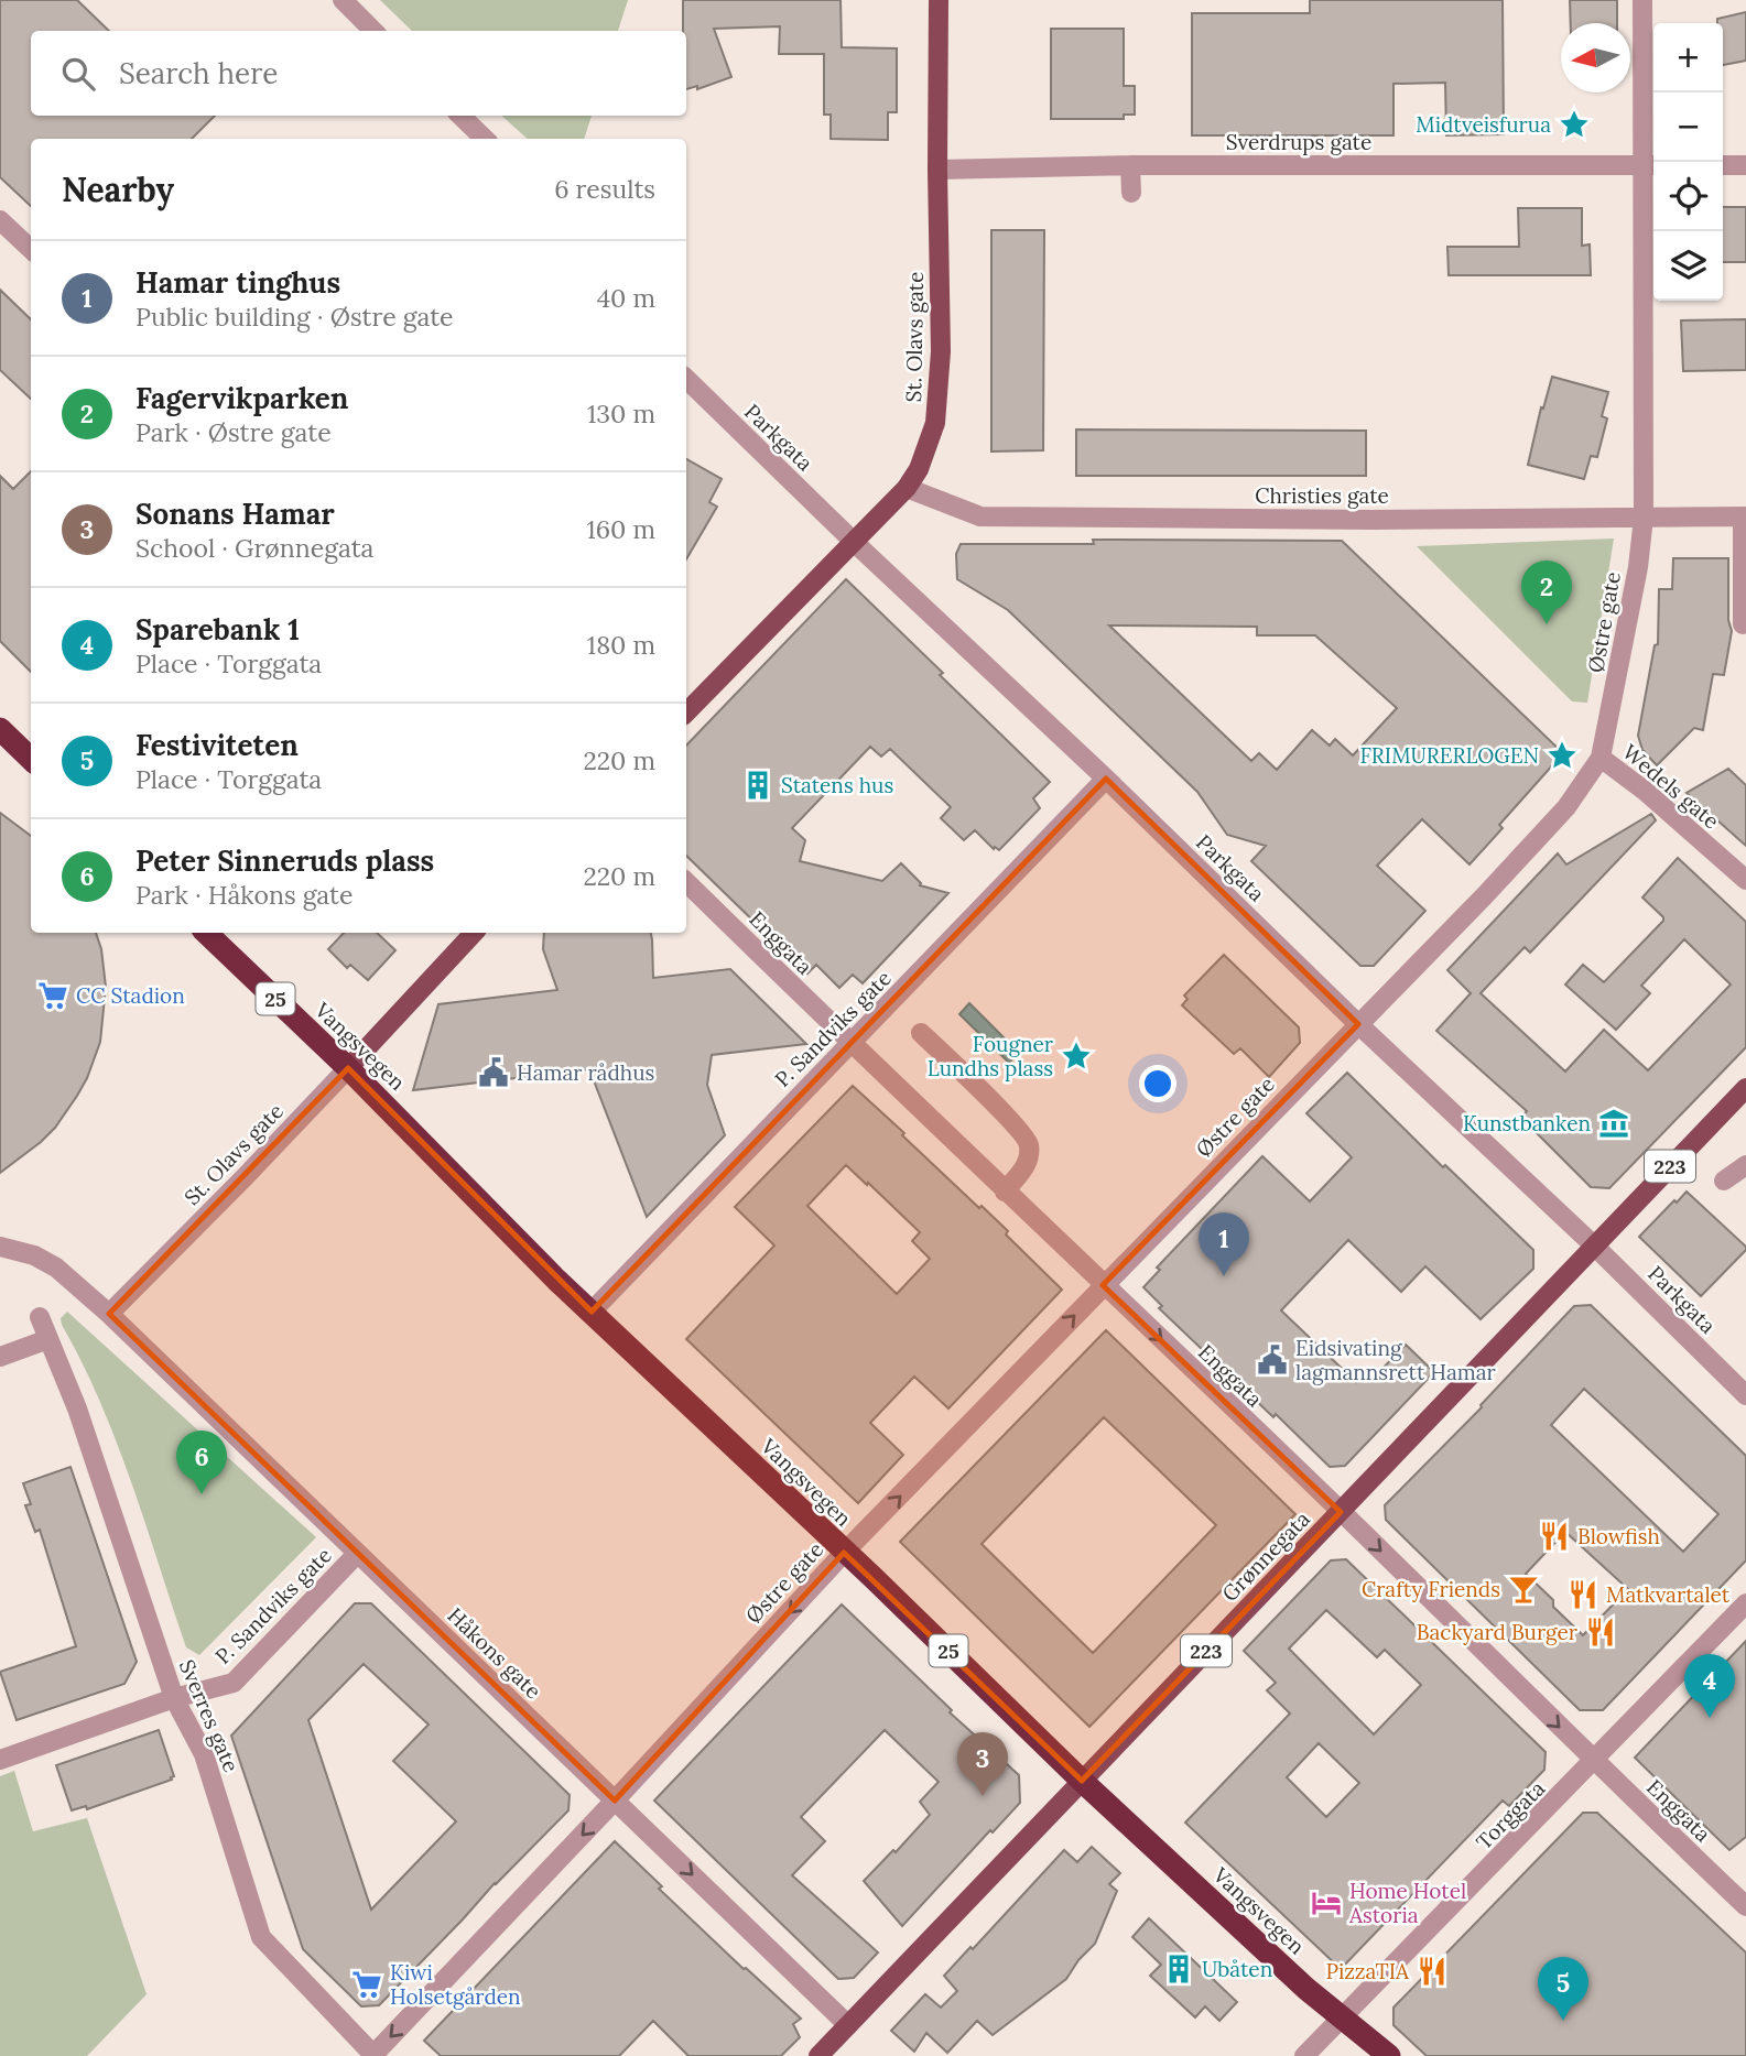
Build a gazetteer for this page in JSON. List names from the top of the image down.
{
  "streets": {
    "highway": ["25", "Vangsvegen"],
    "main road": ["St. Olavs gate", "223", "Grønnegata"],
    "street": [
      "Sverdrups gate",
      "Parkgata",
      "Christies gate",
      "Østre gate",
      "Wedels gate",
      "Enggata",
      "P. Sandviks gate",
      "Håkons gate",
      "Sverres gate",
      "Torggata"
    ]
  },
  "crossings": [
    ["Sverdrups gate", "St. Olavs gate"],
    ["Sverdrups gate", "Østre gate"],
    ["St. Olavs gate", "Parkgata"],
    ["St. Olavs gate", "Christies gate"],
    ["St. Olavs gate", "Vangsvegen"],
    ["St. Olavs gate", "Håkons gate"],
    ["Parkgata", "Østre gate"],
    ["Parkgata", "P. Sandviks gate"],
    ["Parkgata", "Grønnegata"],
    ["Christies gate", "Østre gate"],
    ["Østre gate", "Wedels gate"],
    ["Østre gate", "Enggata"],
    ["Østre gate", "Vangsvegen"],
    ["Østre gate", "Håkons gate"],
    ["Østre gate", "Sverres gate"],
    ["Enggata", "P. Sandviks gate"],
    ["Enggata", "Grønnegata"],
    ["Enggata", "Torggata"],
    ["P. Sandviks gate", "Vangsvegen"],
    ["P. Sandviks gate", "Håkons gate"],
    ["P. Sandviks gate", "Sverres gate"],
    ["Vangsvegen", "Grønnegata"],
    ["Vangsvegen", "Torggata"],
    ["Grønnegata", "Håkons gate"]
  ],
  "one_way": ["Enggata"],
  "places": {
    "place": ["Midtveisfurua", "FRIMURERLOGEN", "Fougner Lundhs plass"],
    "building": ["Statens hus", "Ubåten"],
    "supermarket": ["CC Stadion", "Kiwi Holsetgården"],
    "public building": ["Hamar rådhus", "Eidsivating lagmannsrett Hamar"],
    "museum": ["Kunstbanken"],
    "restaurant": [
      "Blowfish",
      "Matkvartalet",
      "Backyard Burger",
      "PizzaTIA"
    ],
    "bar": ["Crafty Friends"],
    "hotel": ["Home Hotel Astoria"]
  },
  "north": "left",
  "page": {
    "map_buttons": ["+", "−"],
    "search": "Search here",
    "heading": ["Nearby", "6 results"],
    "list": [
      {
        "mark": "1",
        "name": "Hamar tinghus",
        "note": "Public building · Østre gate",
        "value": "40 m"
      },
      {
        "mark": "2",
        "name": "Fagervikparken",
        "note": "Park · Østre gate",
        "value": "130 m"
      },
      {
        "mark": "3",
        "name": "Sonans Hamar",
        "note": "School · Grønnegata",
        "value": "160 m"
      },
      {
        "mark": "4",
        "name": "Sparebank 1",
        "note": "Place · Torggata",
        "value": "180 m"
      },
      {
        "mark": "5",
        "name": "Festiviteten",
        "note": "Place · Torggata",
        "value": "220 m"
      },
      {
        "mark": "6",
        "name": "Peter Sinneruds plass",
        "note": "Park · Håkons gate",
        "value": "220 m"
      }
    ],
    "pins": [
      "2",
      "1",
      "6",
      "4",
      "3",
      "5"
    ]
  }
}
